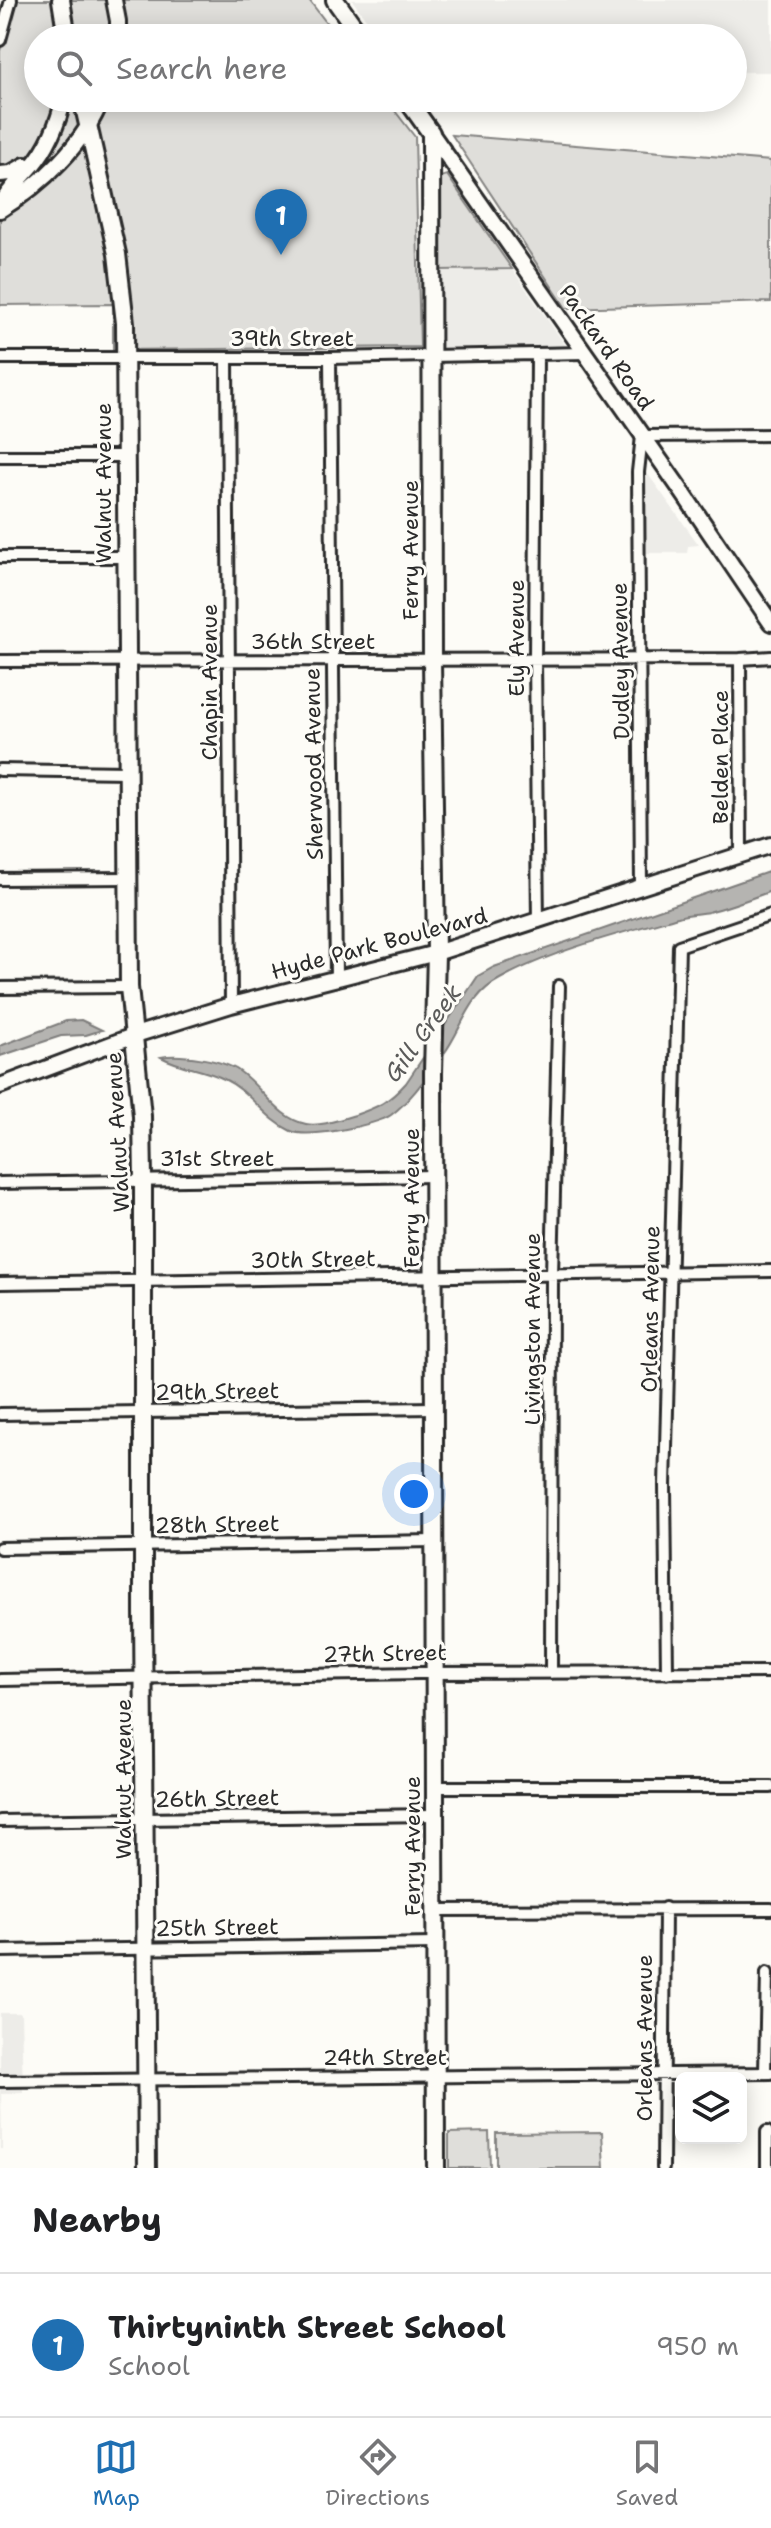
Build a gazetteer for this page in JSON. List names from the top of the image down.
{
  "streets": {
    "main road": [
      "Packard Road",
      "Walnut Avenue",
      "Ferry Avenue",
      "Hyde Park Boulevard"
    ],
    "street": [
      "39th Street",
      "Ely Avenue",
      "36th Street",
      "Dudley Avenue",
      "Chapin Avenue",
      "Belden Place",
      "Sherwood Avenue",
      "31st Street",
      "30th Street",
      "Orleans Avenue",
      "Livingston Avenue",
      "29th Street",
      "28th Street",
      "27th Street",
      "26th Street",
      "25th Street",
      "24th Street"
    ]
  },
  "crossings": [
    ["39th Street", "Packard Road"],
    ["39th Street", "Walnut Avenue"],
    ["39th Street", "Ferry Avenue"],
    ["39th Street", "Ely Avenue"],
    ["39th Street", "Chapin Avenue"],
    ["39th Street", "Sherwood Avenue"],
    ["Packard Road", "Ferry Avenue"],
    ["Packard Road", "Dudley Avenue"],
    ["Walnut Avenue", "36th Street"],
    ["Walnut Avenue", "Hyde Park Boulevard"],
    ["Walnut Avenue", "31st Street"],
    ["Walnut Avenue", "30th Street"],
    ["Walnut Avenue", "29th Street"],
    ["Walnut Avenue", "28th Street"],
    ["Walnut Avenue", "27th Street"],
    ["Walnut Avenue", "26th Street"],
    ["Walnut Avenue", "25th Street"],
    ["Walnut Avenue", "24th Street"],
    ["Ferry Avenue", "36th Street"],
    ["Ferry Avenue", "Hyde Park Boulevard"],
    ["Ferry Avenue", "31st Street"],
    ["Ferry Avenue", "30th Street"],
    ["Ferry Avenue", "29th Street"],
    ["Ferry Avenue", "28th Street"],
    ["Ferry Avenue", "27th Street"],
    ["Ferry Avenue", "26th Street"],
    ["Ferry Avenue", "25th Street"],
    ["Ferry Avenue", "24th Street"],
    ["Ely Avenue", "36th Street"],
    ["Ely Avenue", "Hyde Park Boulevard"],
    ["36th Street", "Dudley Avenue"],
    ["36th Street", "Chapin Avenue"],
    ["36th Street", "Belden Place"],
    ["36th Street", "Sherwood Avenue"],
    ["Dudley Avenue", "Hyde Park Boulevard"],
    ["Chapin Avenue", "Hyde Park Boulevard"],
    ["Belden Place", "Hyde Park Boulevard"],
    ["Sherwood Avenue", "Hyde Park Boulevard"],
    ["30th Street", "Orleans Avenue"],
    ["30th Street", "Livingston Avenue"],
    ["Orleans Avenue", "27th Street"],
    ["Orleans Avenue", "24th Street"],
    ["Livingston Avenue", "27th Street"]
  ],
  "water": ["Gill Creek"],
  "page": {
    "search": "Search here",
    "pins": "1",
    "heading": "Nearby",
    "list": [
      {
        "mark": "1",
        "name": "Thirtyninth Street School",
        "note": "School",
        "value": "950 m"
      }
    ],
    "nav": ["Map", "Directions", "Saved"]
  }
}
